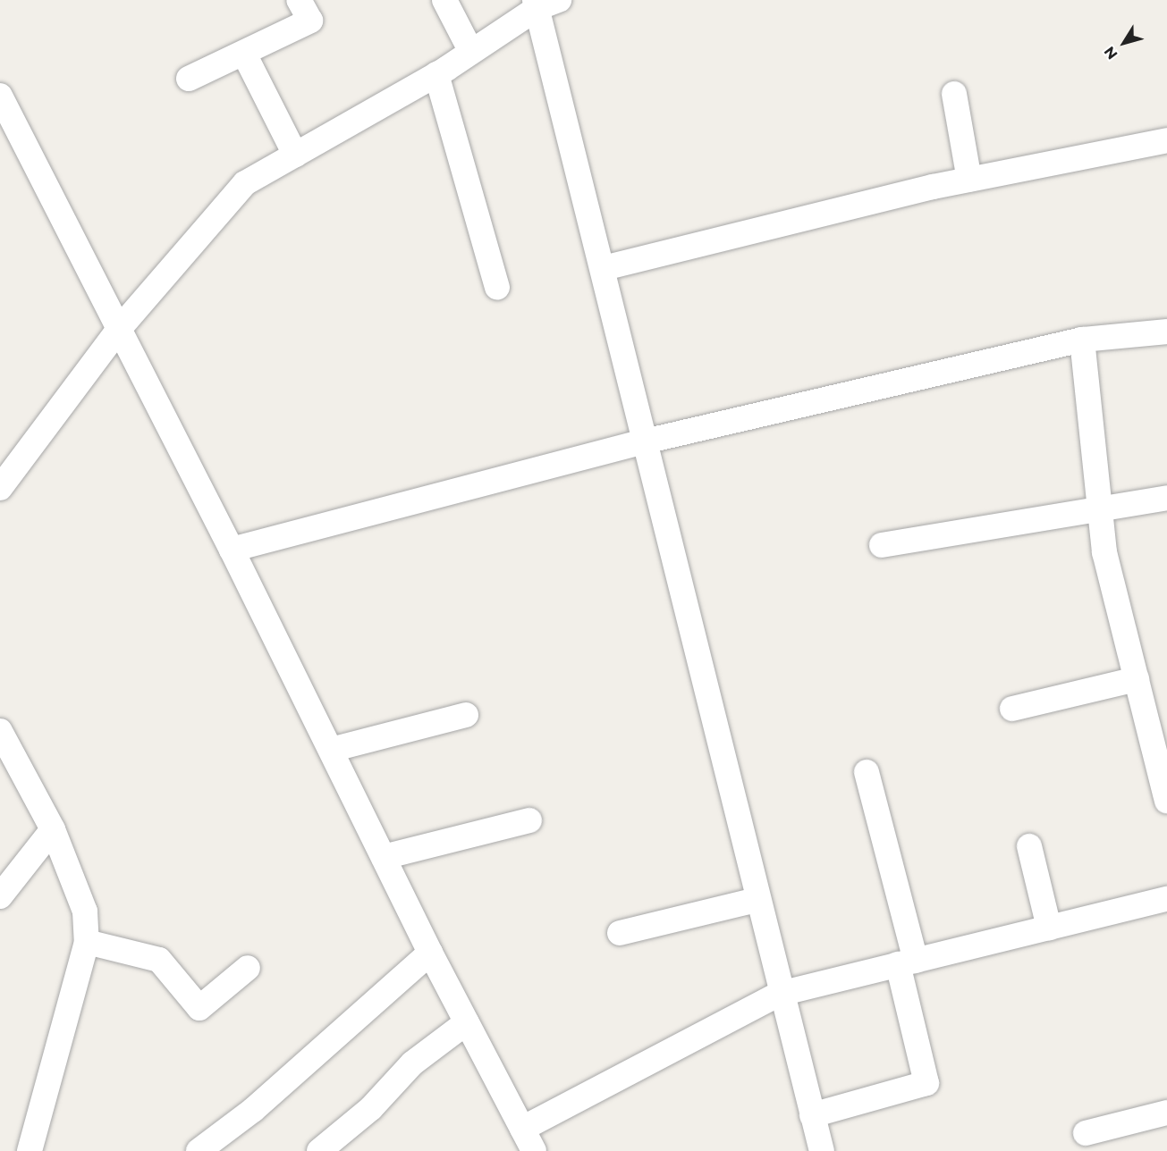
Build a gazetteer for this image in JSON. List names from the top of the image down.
{
  "north": "bottom left"
}
